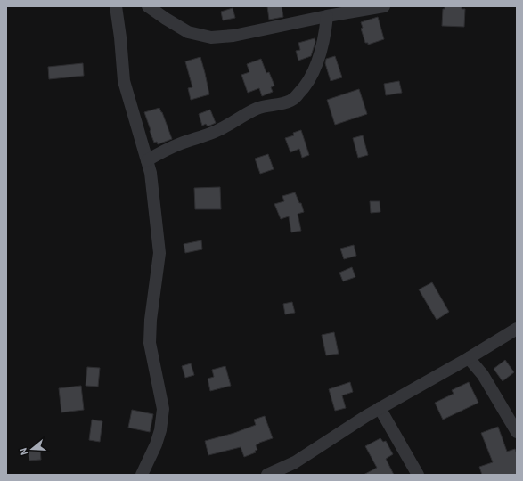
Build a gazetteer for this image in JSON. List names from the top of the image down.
{
  "north": "left"
}
